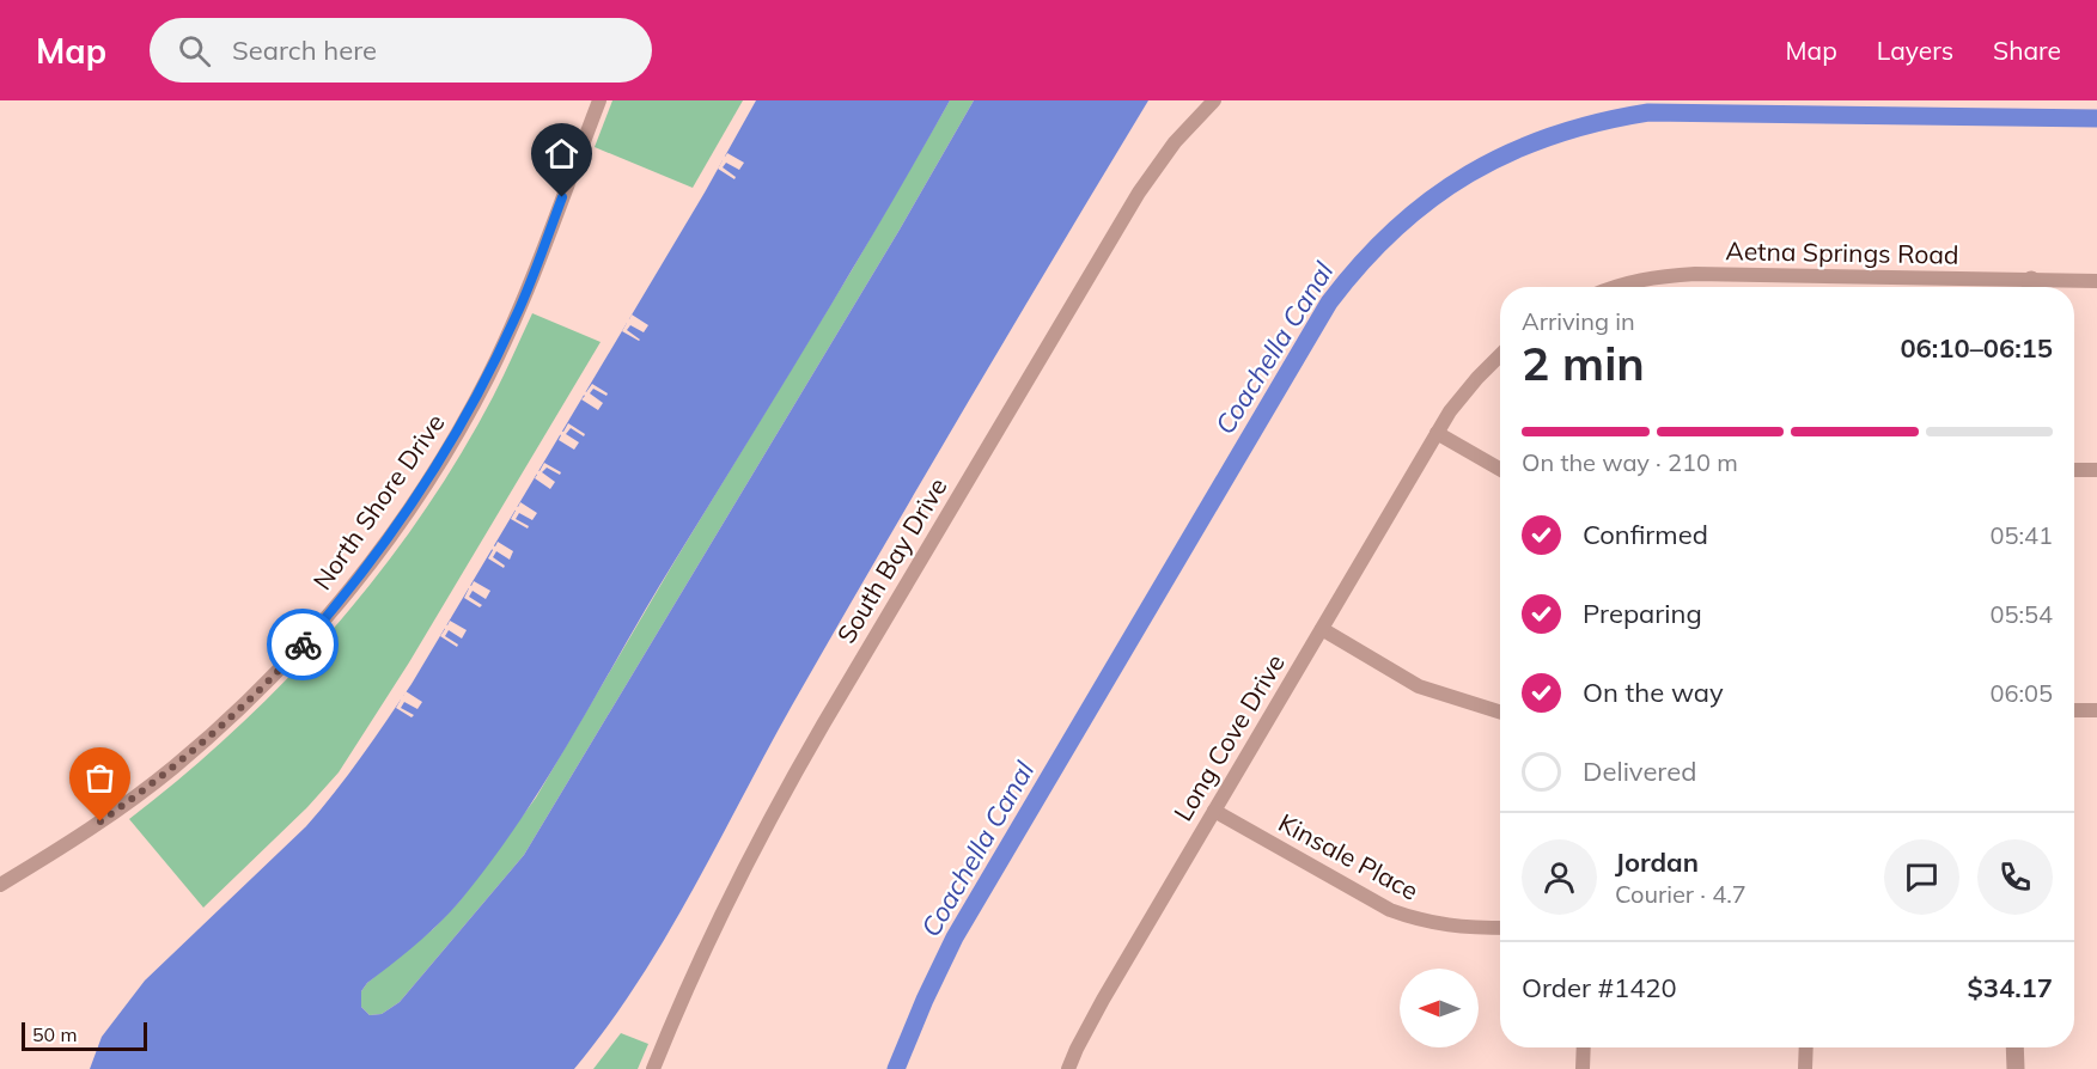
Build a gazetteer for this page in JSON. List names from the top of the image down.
{
  "streets": {
    "street": [
      "Aetna Springs Road",
      "North Shore Drive",
      "South Bay Drive",
      "Long Cove Drive",
      "Kinsale Place"
    ]
  },
  "crossings": [
    ["Long Cove Drive", "Kinsale Place"]
  ],
  "water": ["Coachella Canal"],
  "scale_bar": "50 m",
  "north": "left",
  "page": {
    "header": "Map",
    "search": "Search here",
    "nav": ["Map", "Layers", "Share"],
    "heading": ["2 min", "Arriving in", "06:10–06:15"],
    "panel": [
      "Jordan",
      "Courier · 4.7",
      "Order #1420",
      "$34.17"
    ],
    "bar": "On the way · 210 m",
    "list": [
      ["Confirmed", "05:41"],
      ["Preparing", "05:54"],
      ["On the way", "06:05"],
      "Delivered"
    ],
    "scale": "50 m"
  }
}
